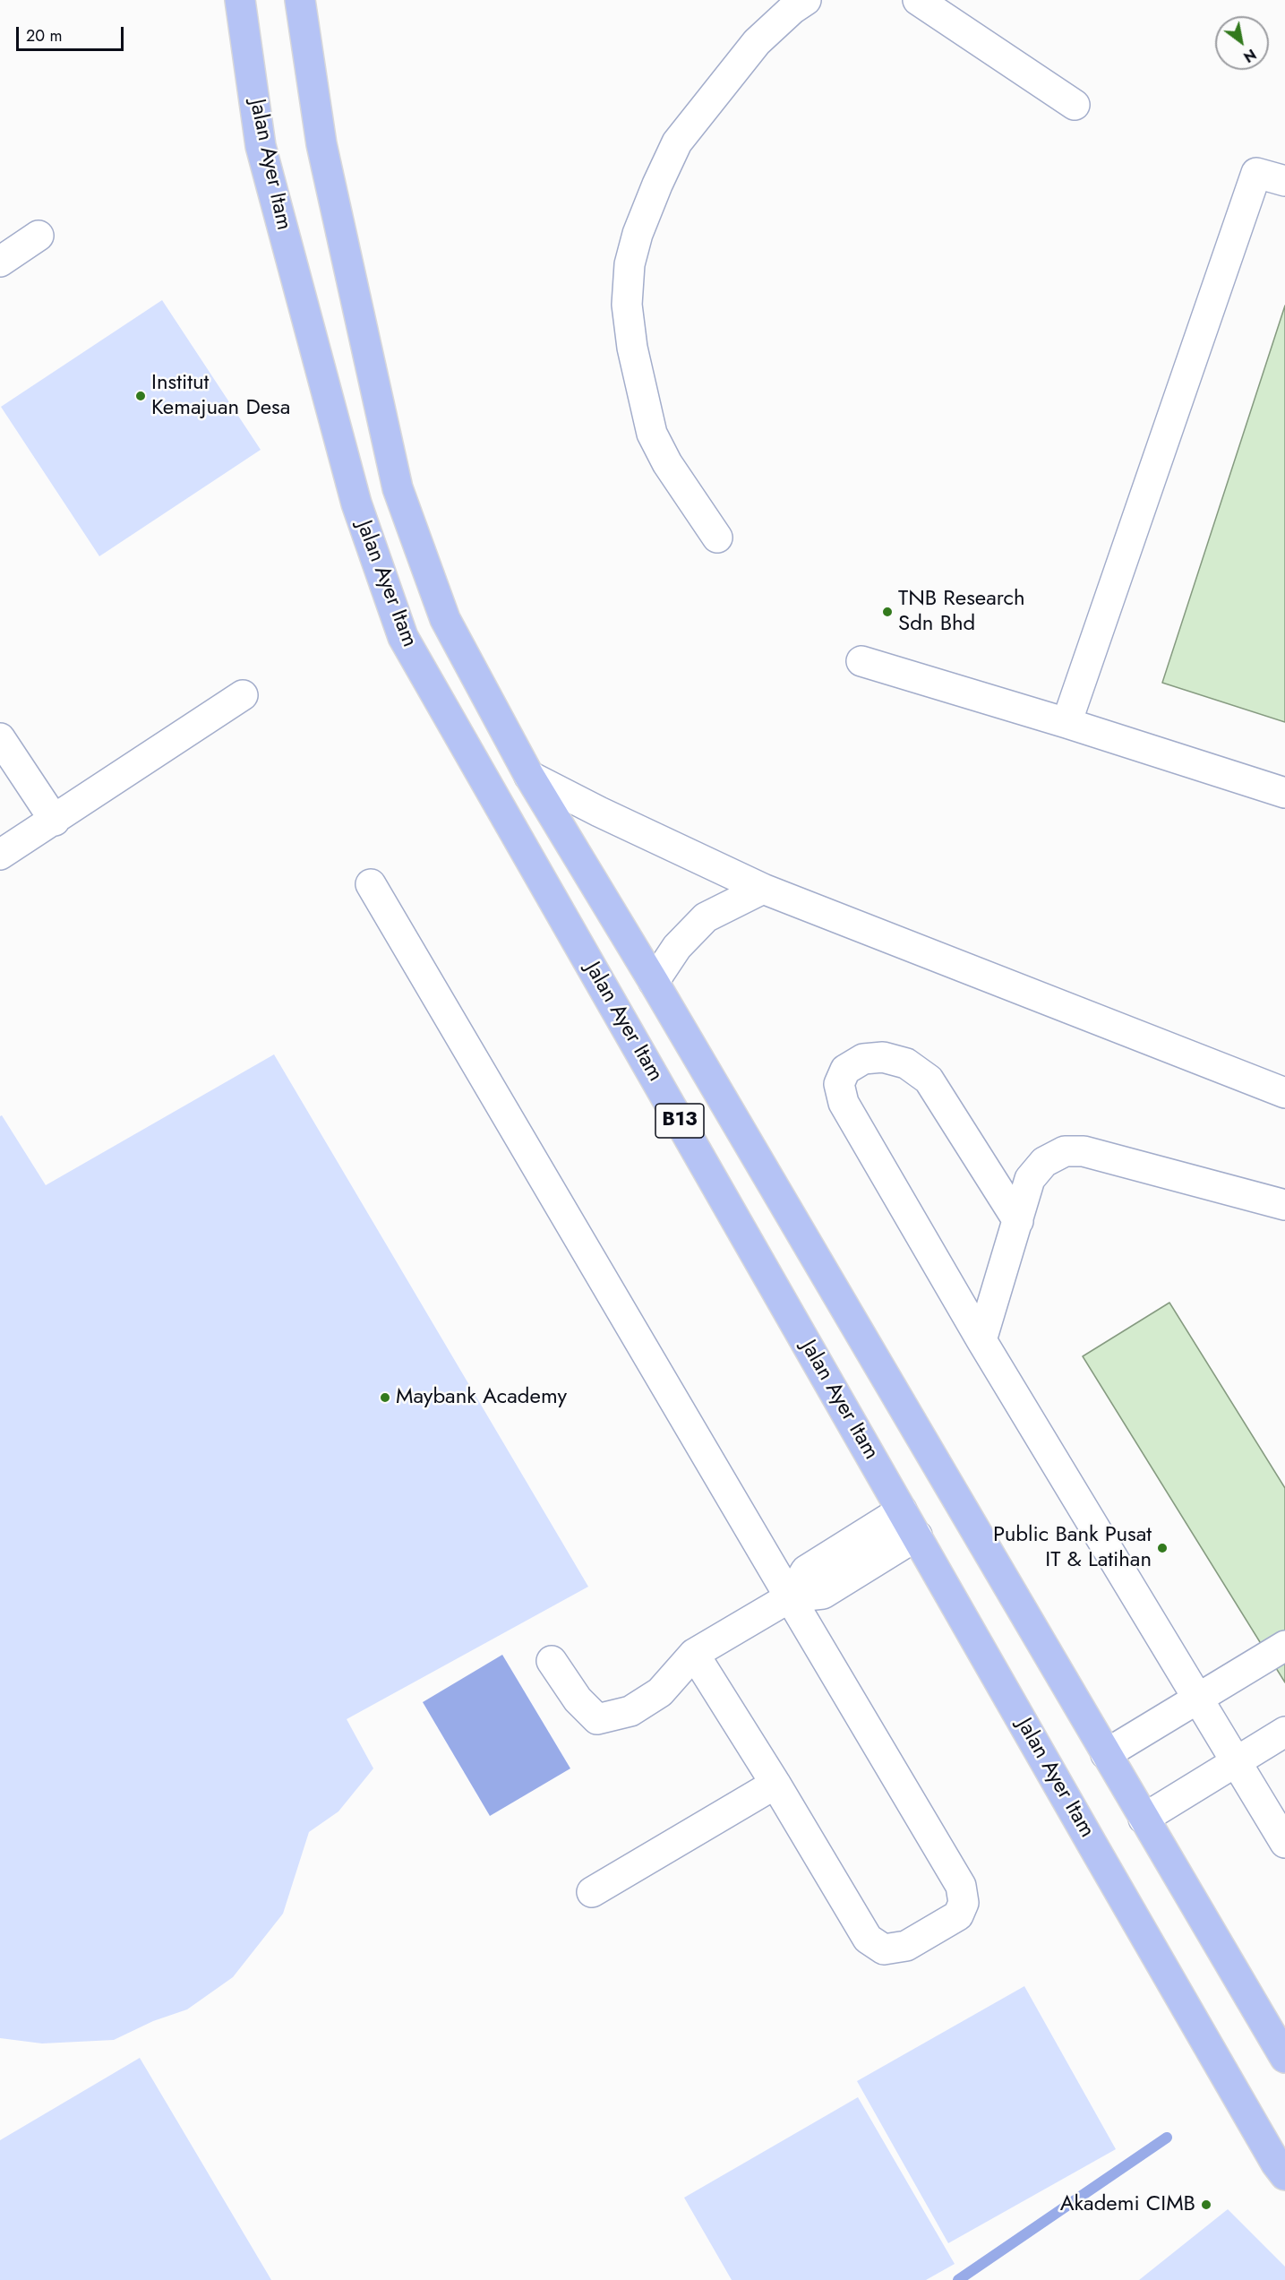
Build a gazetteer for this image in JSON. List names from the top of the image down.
{
  "streets": {
    "main road": ["Jalan Ayer Itam", "B13"]
  },
  "places": [
    "Institut Kemajuan Desa",
    "TNB Research Sdn Bhd",
    "Maybank Academy",
    "Public Bank Pusat IT & Latihan",
    "Akademi CIMB"
  ],
  "scale_bar": "20 m",
  "north": "bottom right"
}
